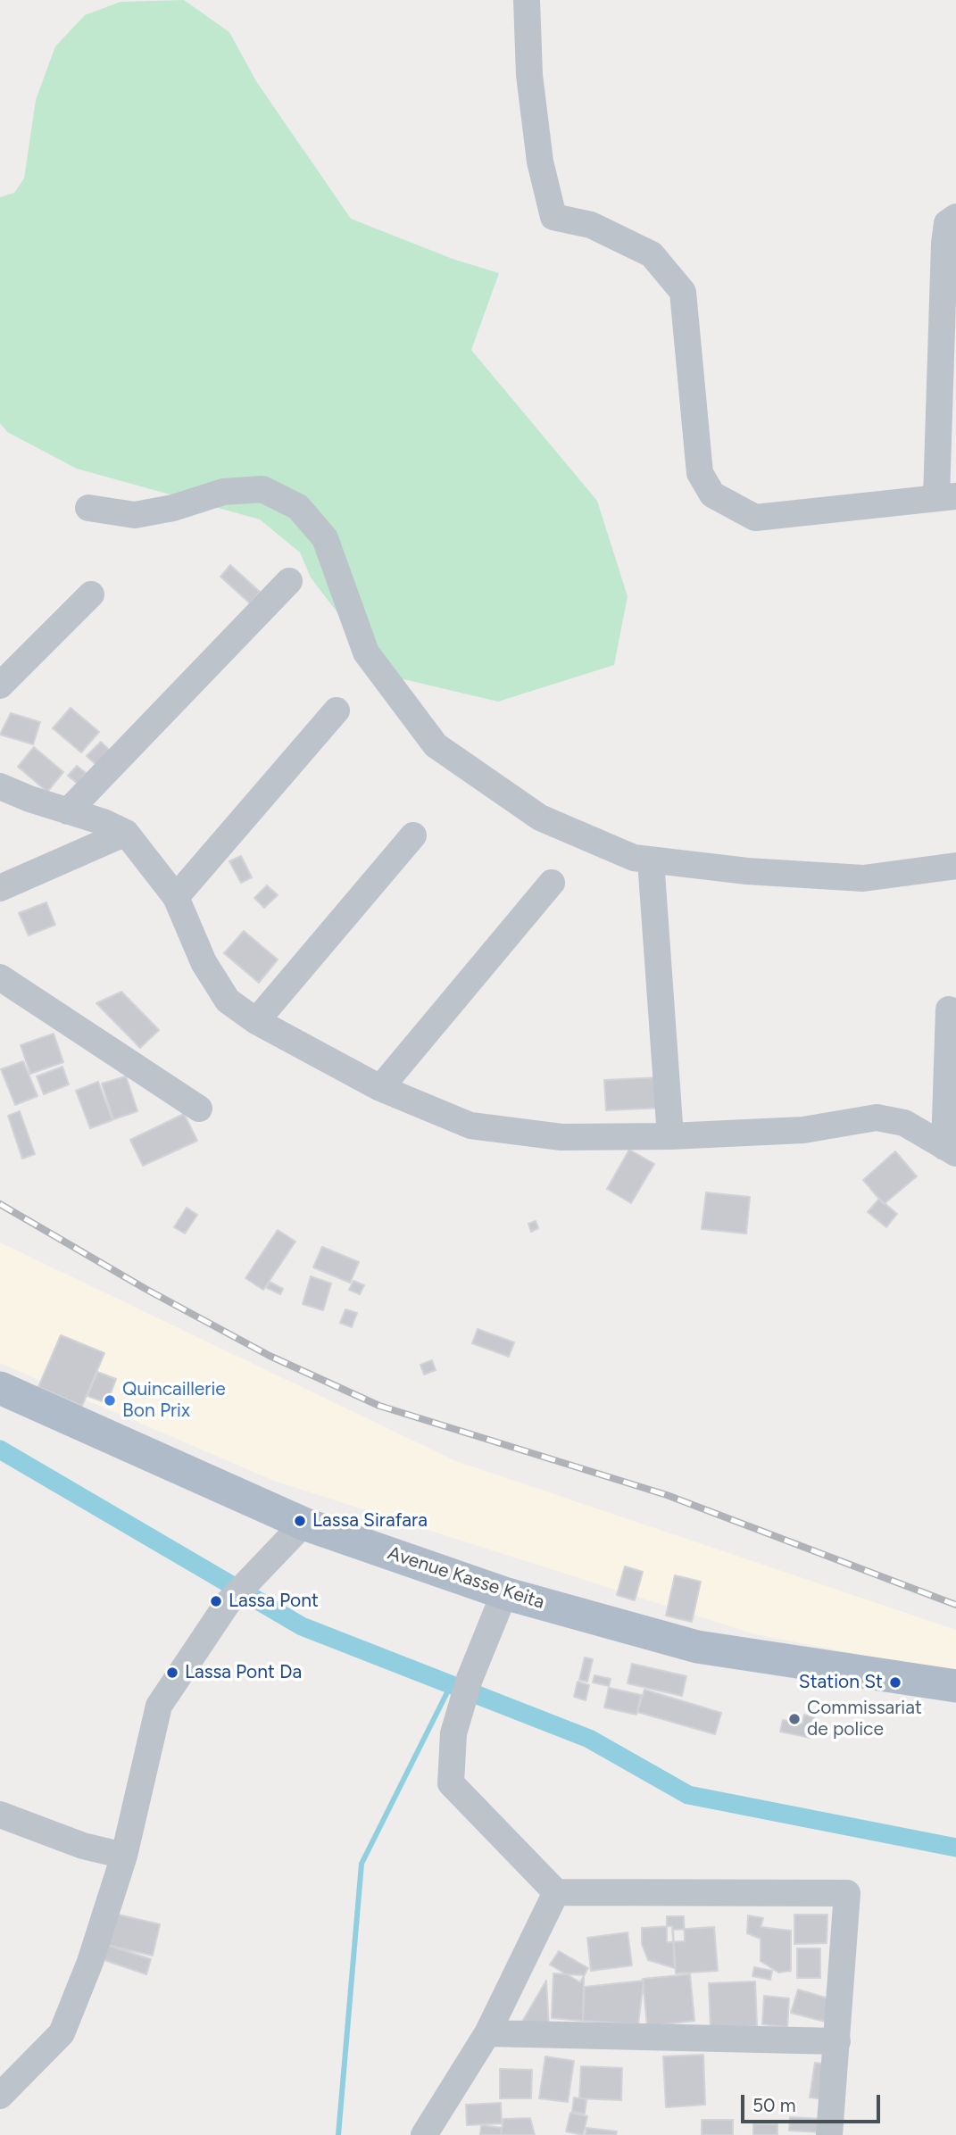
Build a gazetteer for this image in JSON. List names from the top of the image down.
{
  "streets": {
    "main road": ["Avenue Kasse Keita"]
  },
  "places": [
    "Quincaillerie Bon Prix",
    "Lassa Sirafara",
    "Lassa Pont",
    "Lassa Pont Da",
    "Station St",
    "Commissariat de police"
  ],
  "scale_bar": "50 m"
}
